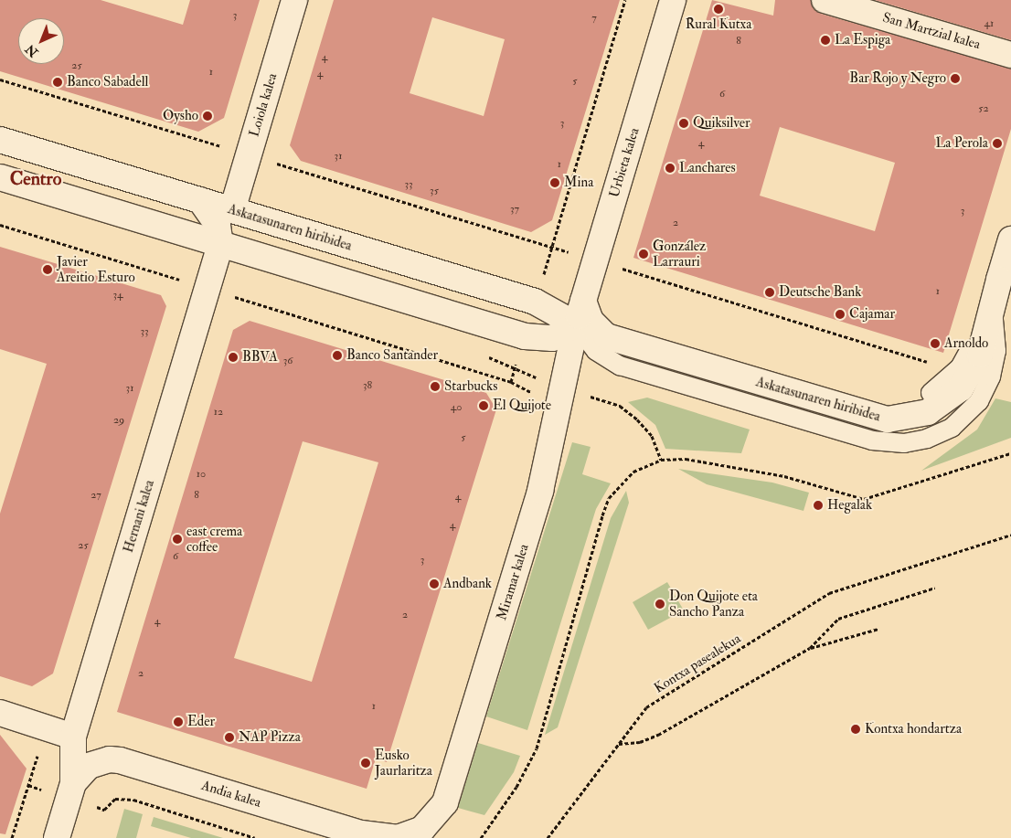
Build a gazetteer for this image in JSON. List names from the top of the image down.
{
  "streets": {
    "main road": [
      "San Martzial kalea",
      "Loiola kalea",
      "Urbieta kalea",
      "Askatasunaren hiribidea",
      "Hernani kalea",
      "Miramar kalea",
      "Andia kalea"
    ],
    "path": ["Kontxa pasealekua"]
  },
  "crossings": [
    ["Loiola kalea", "Askatasunaren hiribidea"],
    ["Urbieta kalea", "Askatasunaren hiribidea"],
    ["Urbieta kalea", "Miramar kalea"],
    ["Askatasunaren hiribidea", "Hernani kalea"],
    ["Askatasunaren hiribidea", "Miramar kalea"],
    ["Hernani kalea", "Andia kalea"],
    ["Miramar kalea", "Andia kalea"]
  ],
  "districts": ["Centro"],
  "places": [
    "Rural Kutxa",
    "La Espiga",
    "Bar Rojo y Negro",
    "Banco Sabadell",
    "Oysho",
    "Quiksilver",
    "La Perola",
    "Lanchares",
    "Mina",
    "González Larrauri",
    "Javier Areitio Esturo",
    "Deutsche Bank",
    "Cajamar",
    "Arnoldo",
    "Banco Santander",
    "BBVA",
    "Starbucks",
    "El Quijote",
    "Hegalak",
    "east crema coffee",
    "Andbank",
    "Don Quijote eta Sancho Panza",
    "Eder",
    "Kontxa hondartza",
    "NAP Pizza",
    "Eusko Jaurlaritza"
  ],
  "house_numbers": [
    "3",
    "7",
    "41",
    "8",
    "4",
    "25",
    "1",
    "4",
    "5",
    "6",
    "52",
    "3",
    "4",
    "31",
    "1",
    "33",
    "35",
    "37",
    "3",
    "2",
    "1",
    "34",
    "33",
    "36",
    "38",
    "31",
    "40",
    "12",
    "29",
    "5",
    "10",
    "27",
    "8",
    "4",
    "4",
    "25",
    "6",
    "3",
    "2",
    "4",
    "2",
    "1"
  ],
  "north": "bottom left"
}
